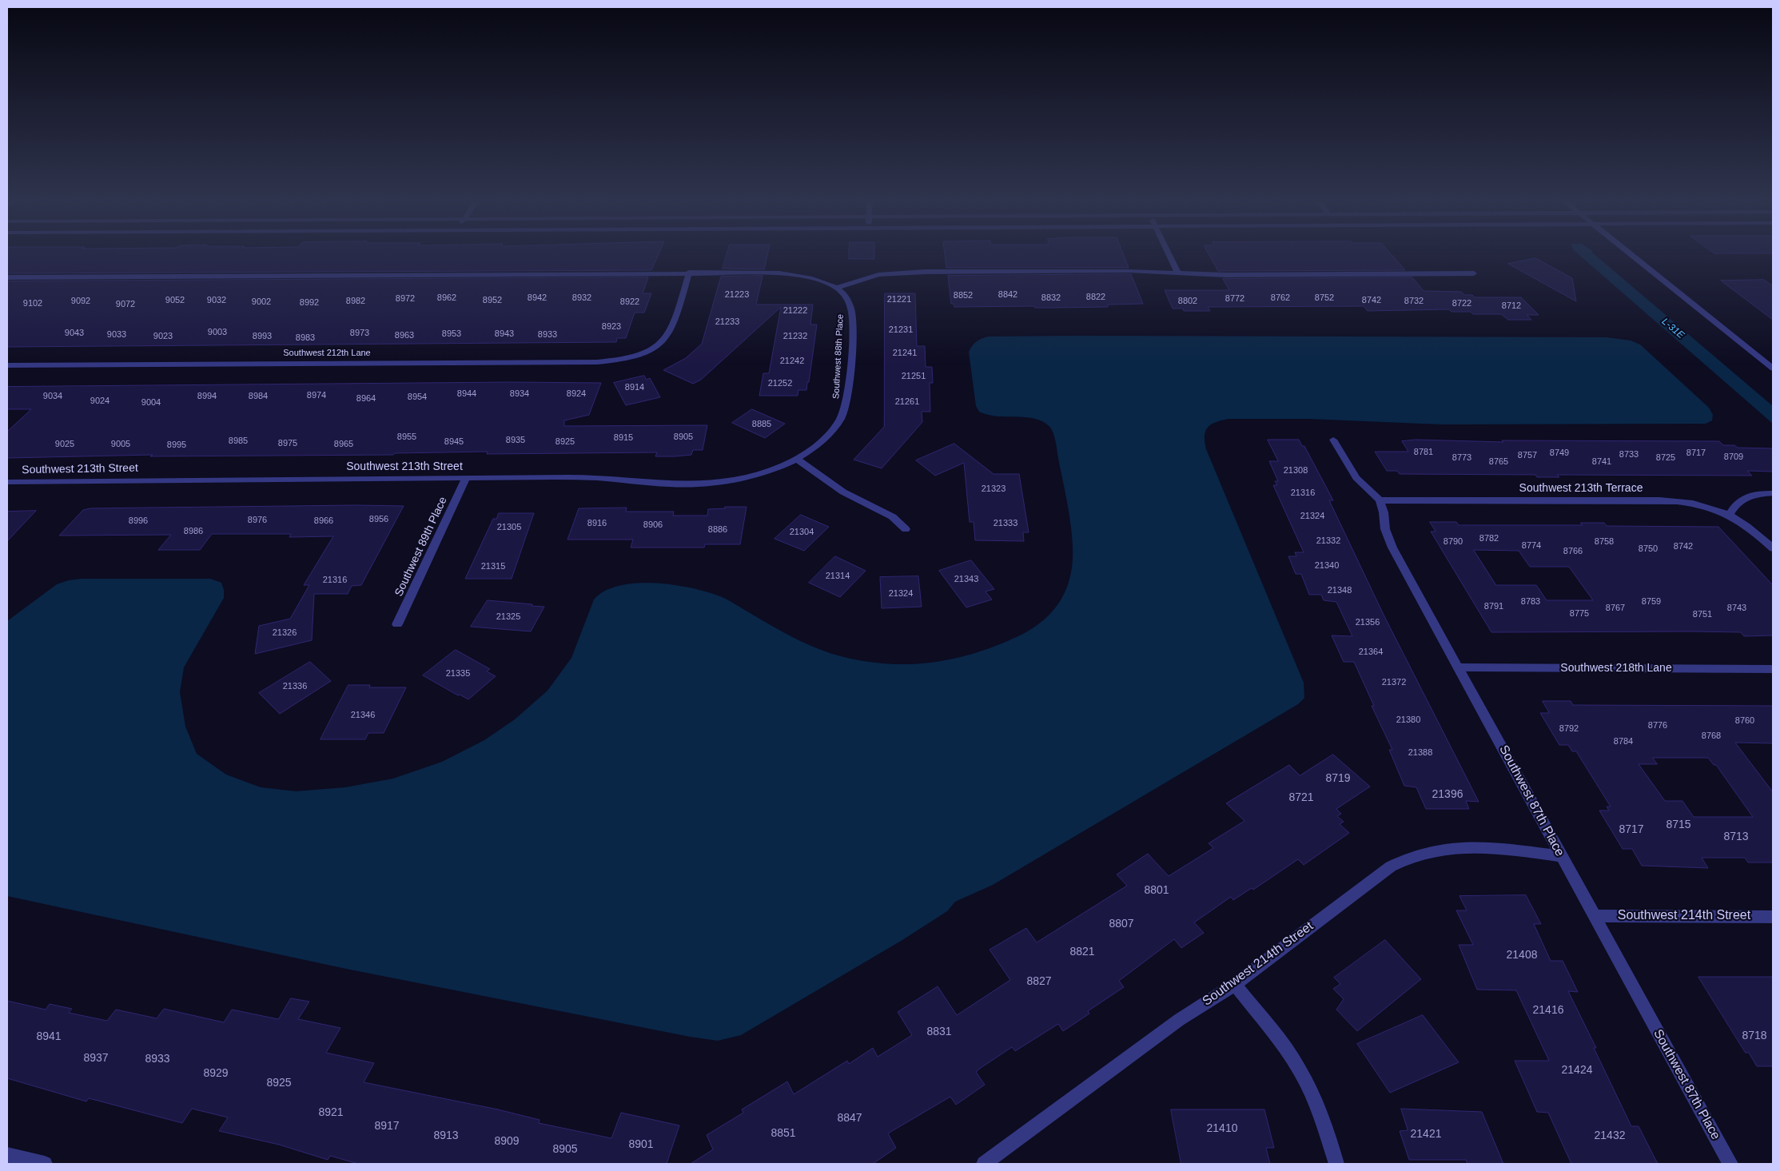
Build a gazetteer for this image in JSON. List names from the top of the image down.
{
  "streets": {
    "street": [
      "Southwest 212th Lane",
      "Southwest 88th Place",
      "Southwest 213th Street",
      "Southwest 213th Terrace",
      "Southwest 89th Place",
      "Southwest 218th Lane",
      "Southwest 87th Place",
      "Southwest 214th Street"
    ]
  },
  "crossings": [
    ["Southwest 88th Place", "Southwest 213th Street"],
    ["Southwest 213th Street", "Southwest 89th Place"],
    ["Southwest 213th Terrace", "Southwest 87th Place"],
    ["Southwest 218th Lane", "Southwest 87th Place"],
    ["Southwest 87th Place", "Southwest 214th Street"]
  ],
  "water": ["L-31E"],
  "house_numbers": [
    "21223",
    "8842",
    "8852",
    "8822",
    "8962",
    "8942",
    "8932",
    "8832",
    "8762",
    "8752",
    "8972",
    "8772",
    "21221",
    "9052",
    "9032",
    "8952",
    "8742",
    "9092",
    "8982",
    "8802",
    "8732",
    "9002",
    "8922",
    "8992",
    "9102",
    "8722",
    "9072",
    "8712",
    "21222",
    "21233",
    "8923",
    "21231",
    "9003",
    "9043",
    "8973",
    "8953",
    "8943",
    "9033",
    "8933",
    "8963",
    "9023",
    "8993",
    "21232",
    "8983",
    "21241",
    "21242",
    "21251",
    "21252",
    "8914",
    "8944",
    "8934",
    "8924",
    "8974",
    "9034",
    "8994",
    "8984",
    "8954",
    "8964",
    "9024",
    "21261",
    "9004",
    "8885",
    "8955",
    "8905",
    "8915",
    "8935",
    "8985",
    "8945",
    "8925",
    "8975",
    "9025",
    "9005",
    "8965",
    "8995",
    "8781",
    "8749",
    "8717",
    "8733",
    "8757",
    "8709",
    "8773",
    "8725",
    "8765",
    "8741",
    "21308",
    "21323",
    "21316",
    "21324",
    "8956",
    "8976",
    "8996",
    "8966",
    "8916",
    "21333",
    "8906",
    "21305",
    "8886",
    "8986",
    "21304",
    "8782",
    "21332",
    "8790",
    "8758",
    "8774",
    "8742",
    "8750",
    "8766",
    "21340",
    "21315",
    "21314",
    "21343",
    "21316",
    "21348",
    "21324",
    "8783",
    "8759",
    "8791",
    "8767",
    "8743",
    "8775",
    "8751",
    "21325",
    "21356",
    "21326",
    "21364",
    "21335",
    "21372",
    "21336",
    "21346",
    "21380",
    "8760",
    "8776",
    "8792",
    "8768",
    "8784",
    "21388",
    "8719",
    "21396",
    "8721",
    "8715",
    "8717",
    "8713",
    "8801",
    "8807",
    "8821",
    "21408",
    "8827",
    "21416",
    "8831",
    "8718",
    "8941",
    "8937",
    "8933",
    "21424",
    "8929",
    "8925",
    "8921",
    "8847",
    "8917",
    "21410",
    "8851",
    "21421",
    "8913",
    "21432",
    "8909",
    "8901",
    "8905"
  ]
}
